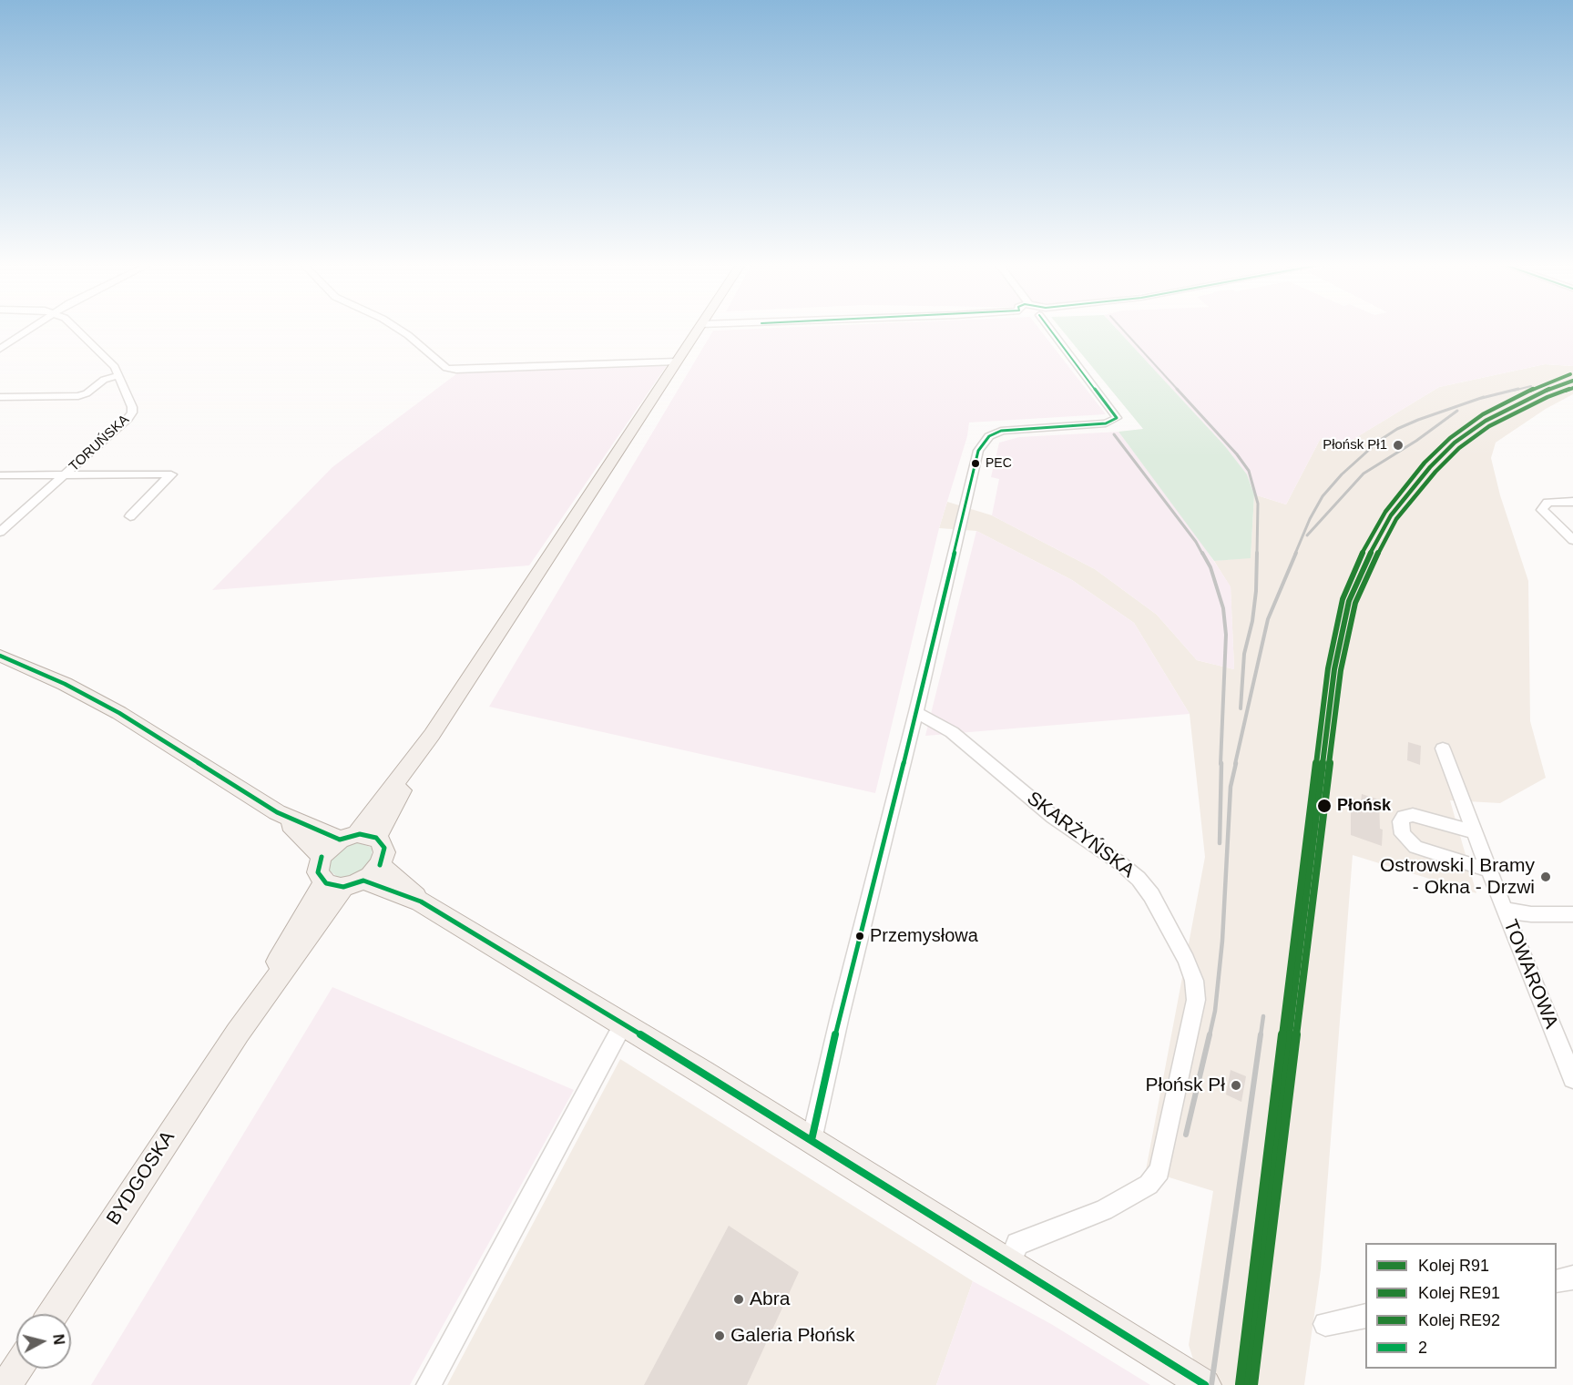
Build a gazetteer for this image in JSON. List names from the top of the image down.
{
  "streets": {
    "main road": ["BYDGOSKA"],
    "street": ["TORUŃSKA", "SKARŻYŃSKA", "TOWAROWA"]
  },
  "places": [
    "Płońsk Pł1",
    "PEC",
    "Płońsk",
    "Ostrowski | Bramy - Okna - Drzwi",
    "Przemysłowa",
    "Płońsk Pł",
    "Abra",
    "Galeria Płońsk"
  ],
  "lines": [
    "transit line 2",
    "rail line RE92",
    "rail line R91",
    "rail line RE91"
  ],
  "legend": [
    "Kolej R91",
    "Kolej RE91",
    "Kolej RE92",
    "2"
  ],
  "north": "right"
}
